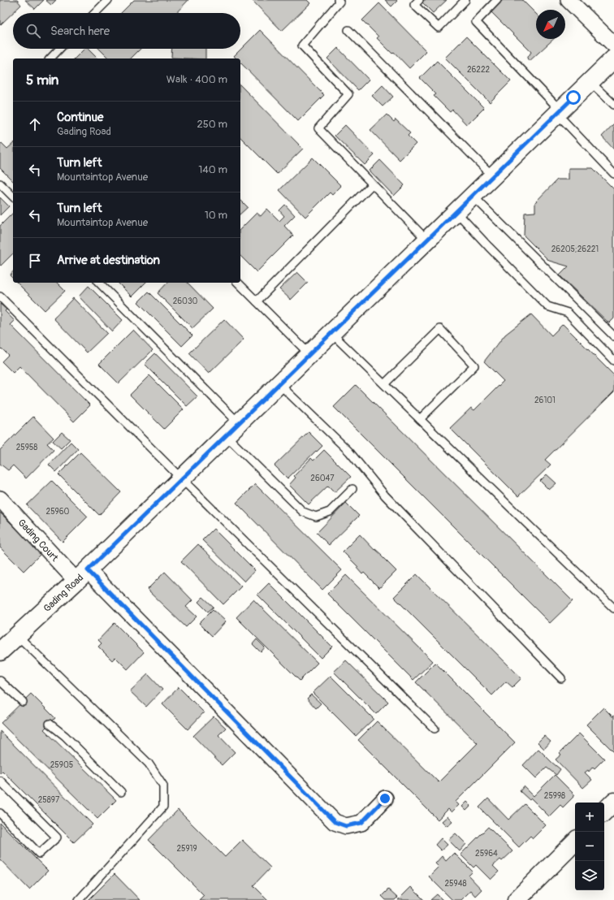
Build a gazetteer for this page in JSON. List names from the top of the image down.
{
  "streets": {
    "main road": ["Gading Road"],
    "street": ["Gading Court"]
  },
  "crossings": [
    ["Gading Court", "Gading Road"]
  ],
  "house_numbers": [
    "26222",
    "26205;26221",
    "26030",
    "26101",
    "25958",
    "26047",
    "25960",
    "25905",
    "25998",
    "25897",
    "25919",
    "25964",
    "25948"
  ],
  "north": "bottom left",
  "page": {
    "search": "Search here",
    "heading": ["5 min", "Walk · 400 m"],
    "list": [
      ["Continue", "Gading Road", "250 m"],
      ["Turn left", "Mountaintop Avenue", "140 m"],
      ["Turn left", "Mountaintop Avenue", "10 m"],
      "Arrive at destination"
    ],
    "map_buttons": ["+", "−"]
  }
}
